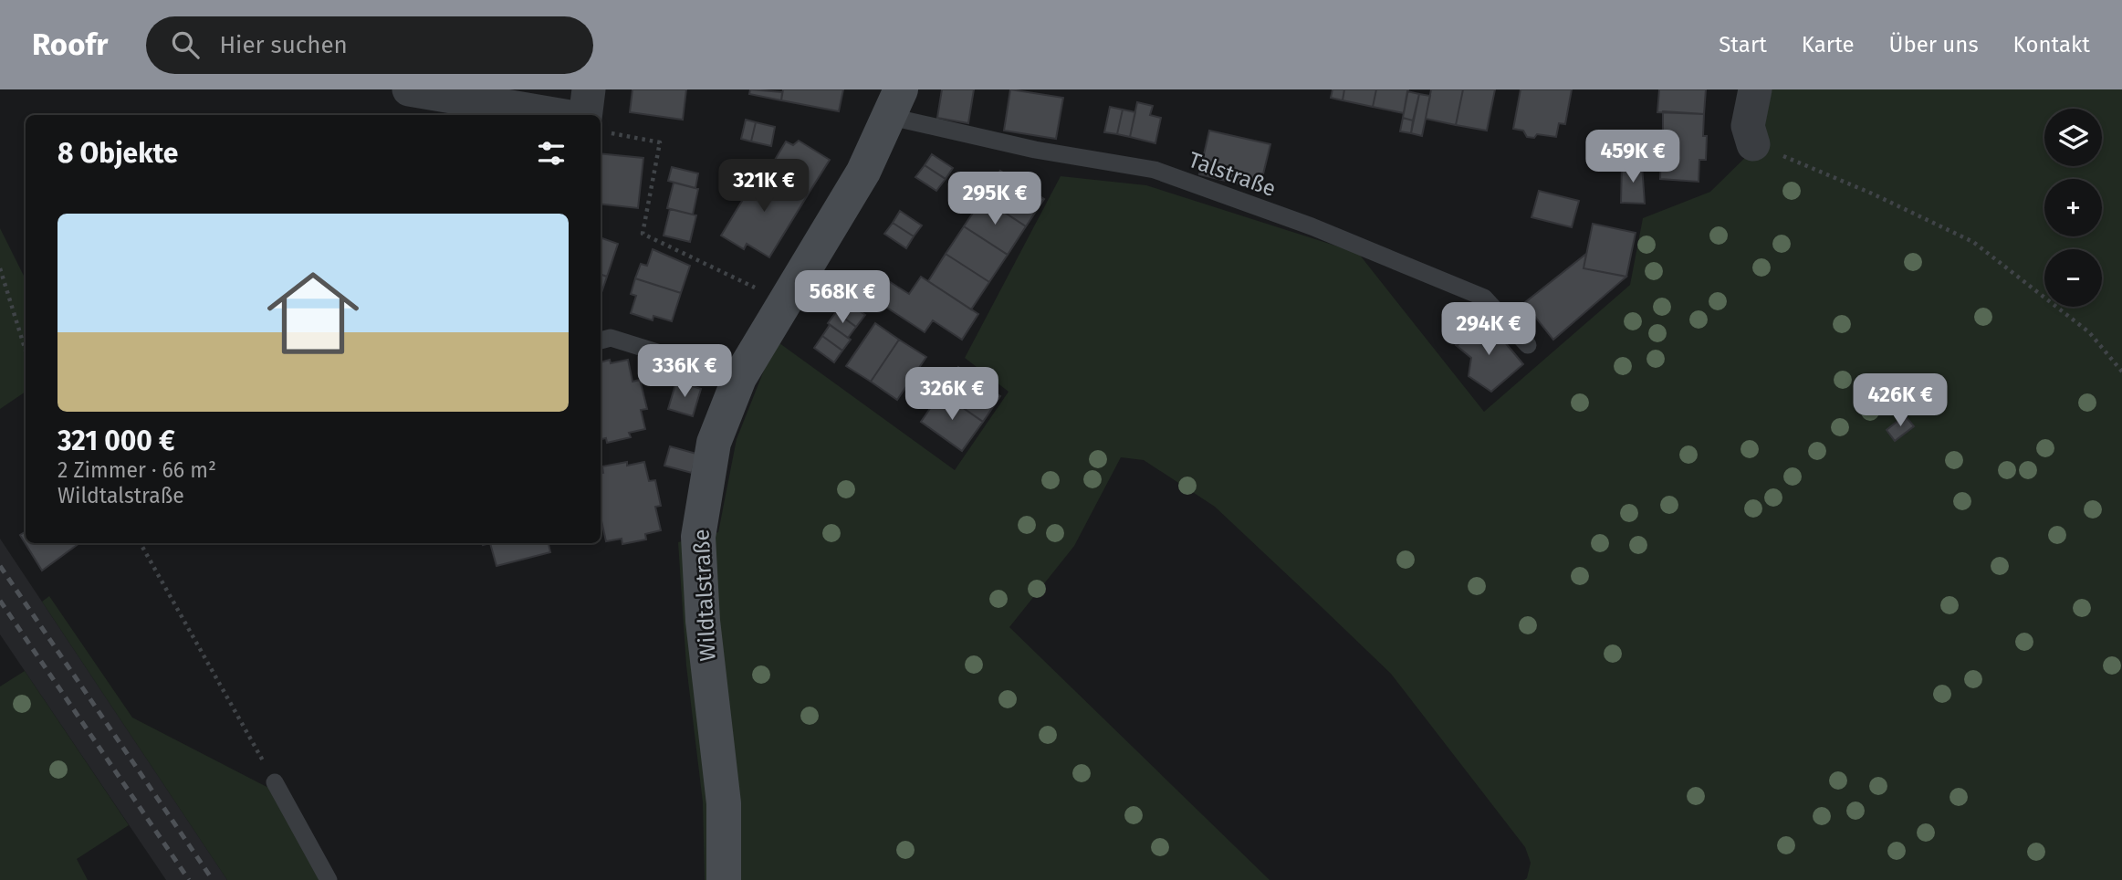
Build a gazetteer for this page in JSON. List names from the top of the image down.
{
  "streets": {
    "street": ["Wildtalstraße"],
    "lane": ["Talstraße"]
  },
  "crossings": [
    ["Talstraße", "Wildtalstraße"]
  ],
  "page": {
    "header": "Roofr",
    "search": "Hier suchen",
    "nav": [
      "Start",
      "Karte",
      "Über uns",
      "Kontakt"
    ],
    "map_buttons": ["+", "−"],
    "heading": "8 Objekte",
    "price": [
      "459K €",
      "321K €",
      "295K €",
      "568K €",
      "294K €",
      "336K €",
      "326K €",
      "426K €"
    ],
    "list": [
      {
        "name": "321 000 €",
        "note": "2 Zimmer · 66 m² · Wildtalstraße"
      }
    ]
  }
}
